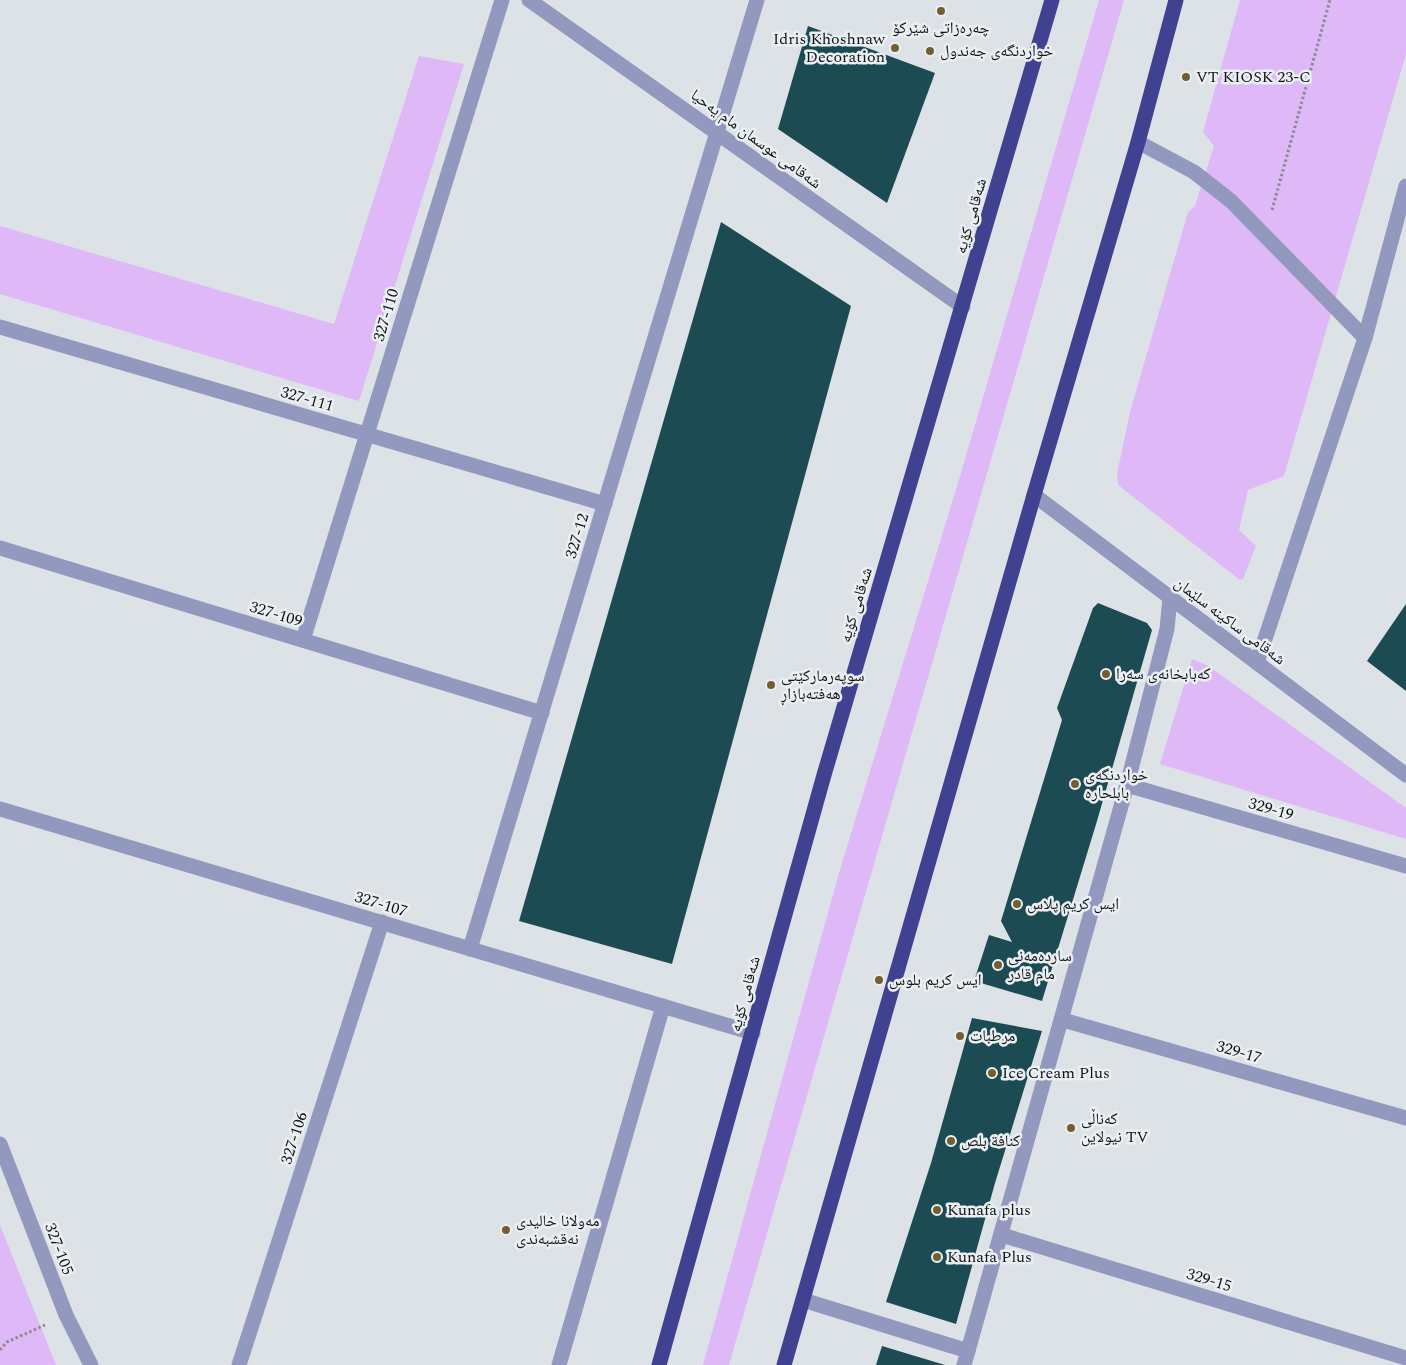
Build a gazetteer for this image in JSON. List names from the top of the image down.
{
  "streets": {
    "highway": ["شەقامی کۆیە"],
    "street": [
      "شەقامی عوسمان مام یەحیا",
      "327-110",
      "327-111",
      "327-12",
      "327-109",
      "شەقامی ساکینە سلێمان",
      "329-19",
      "327-107",
      "329-17",
      "327-106",
      "327-105",
      "329-15"
    ]
  },
  "crossings": [
    ["شەقامی عوسمان مام یەحیا", "شەقامی کۆیە"],
    ["شەقامی عوسمان مام یەحیا", "327-12"],
    ["شەقامی کۆیە", "327-107"],
    ["327-110", "327-111"],
    ["327-110", "327-109"],
    ["327-111", "327-12"],
    ["327-12", "327-109"],
    ["327-12", "327-107"],
    ["327-107", "327-106"]
  ],
  "places": [
    "چەرەزاتی شێرکۆ",
    "Idris Khoshnaw Decoration",
    "خواردنگەی جەندول",
    "VT KIOSK 23-C",
    "کەبابخانەی سەرا",
    "سوپەرمارکێتی هەفتەبازاڕ",
    "خواردنگەی بابلحارە",
    "ايس كريم پلاس",
    "ساردەمەنی مام قادر",
    "ايس كريم بلوس",
    "مرطبات",
    "Ice Cream Plus",
    "کەناڵی نیولاین TV",
    "كنافة بلص",
    "Kunafa plus",
    "مەولانا خالیدی نەقشبەندی",
    "Kunafa Plus"
  ]
}
